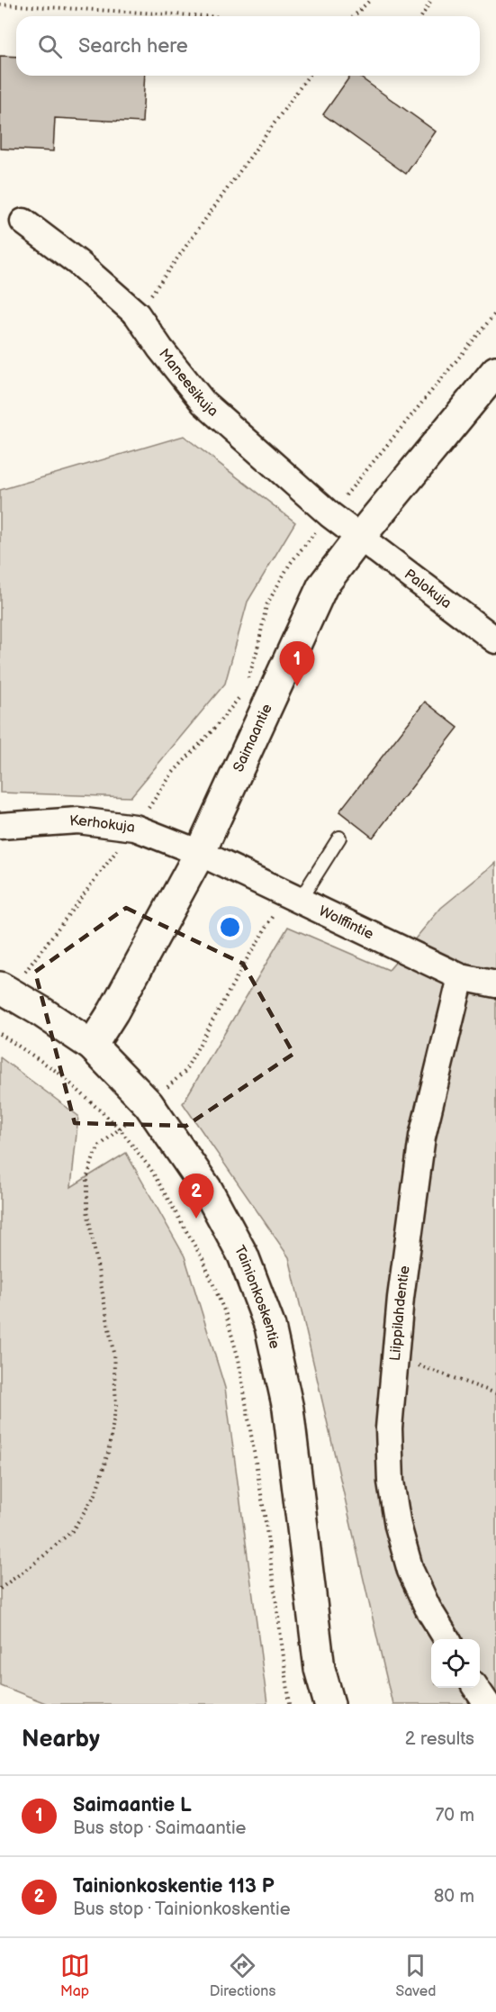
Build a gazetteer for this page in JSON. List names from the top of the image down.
{
  "streets": {
    "street": [
      "Maneesikuja",
      "Palokuja",
      "Saimaantie",
      "Kerhokuja",
      "Wolffintie",
      "Tainionkoskentie",
      "Liippilahdentie"
    ]
  },
  "crossings": [
    ["Maneesikuja", "Palokuja"],
    ["Maneesikuja", "Saimaantie"],
    ["Palokuja", "Saimaantie"],
    ["Saimaantie", "Kerhokuja"],
    ["Saimaantie", "Wolffintie"],
    ["Saimaantie", "Tainionkoskentie"],
    ["Kerhokuja", "Wolffintie"],
    ["Wolffintie", "Liippilahdentie"]
  ],
  "page": {
    "search": "Search here",
    "pins": ["1", "2"],
    "heading": ["Nearby", "2 results"],
    "list": [
      {
        "mark": "1",
        "name": "Saimaantie L",
        "note": "Bus stop · Saimaantie",
        "value": "70 m"
      },
      {
        "mark": "2",
        "name": "Tainionkoskentie 113 P",
        "note": "Bus stop · Tainionkoskentie",
        "value": "80 m"
      }
    ],
    "nav": ["Map", "Directions", "Saved"]
  }
}
